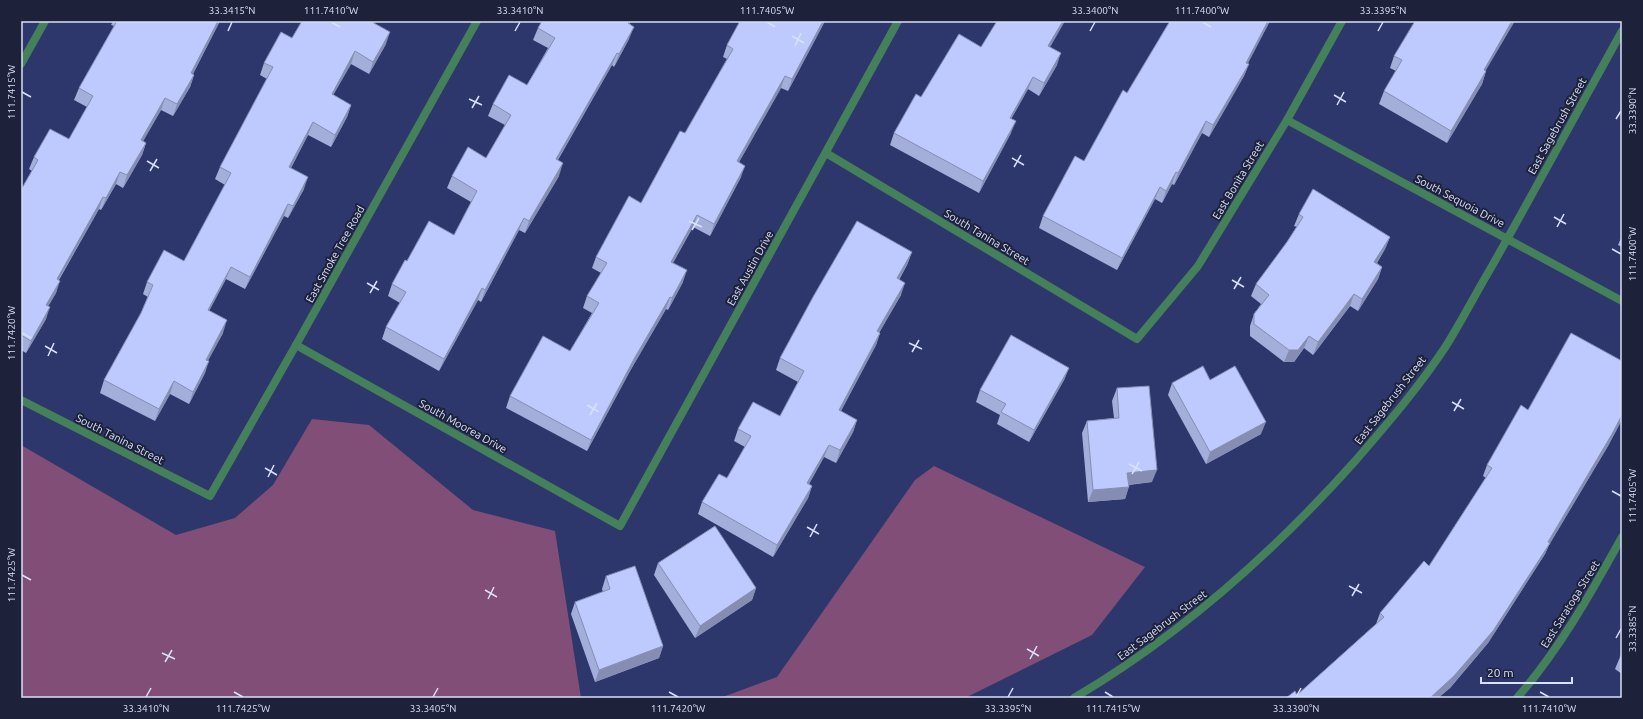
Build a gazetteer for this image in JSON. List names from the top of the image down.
{
  "streets": {
    "street": [
      "East Sagebrush Street",
      "East Bonita Street",
      "South Sequoia Drive",
      "South Tanina Street",
      "East Smoke Tree Road",
      "East Austin Drive",
      "South Moorea Drive",
      "East Saratoga Street"
    ]
  },
  "crossings": [
    ["East Sagebrush Street", "South Sequoia Drive"],
    ["East Bonita Street", "South Sequoia Drive"],
    ["East Bonita Street", "South Tanina Street"],
    ["South Tanina Street", "East Smoke Tree Road"],
    ["South Tanina Street", "East Austin Drive"],
    ["East Smoke Tree Road", "South Moorea Drive"],
    ["East Austin Drive", "South Moorea Drive"]
  ],
  "scale_bar": "20 m",
  "coordinates": [
    "33.3415°N",
    "111.7410°W",
    "33.3410°N",
    "111.7405°W",
    "33.3400°N",
    "111.7400°W",
    "33.3395°N",
    "111.7415°W",
    "33.3390°N",
    "111.7420°W",
    "111.7425°W",
    "33.3385°N",
    "33.3405°N"
  ]
}
